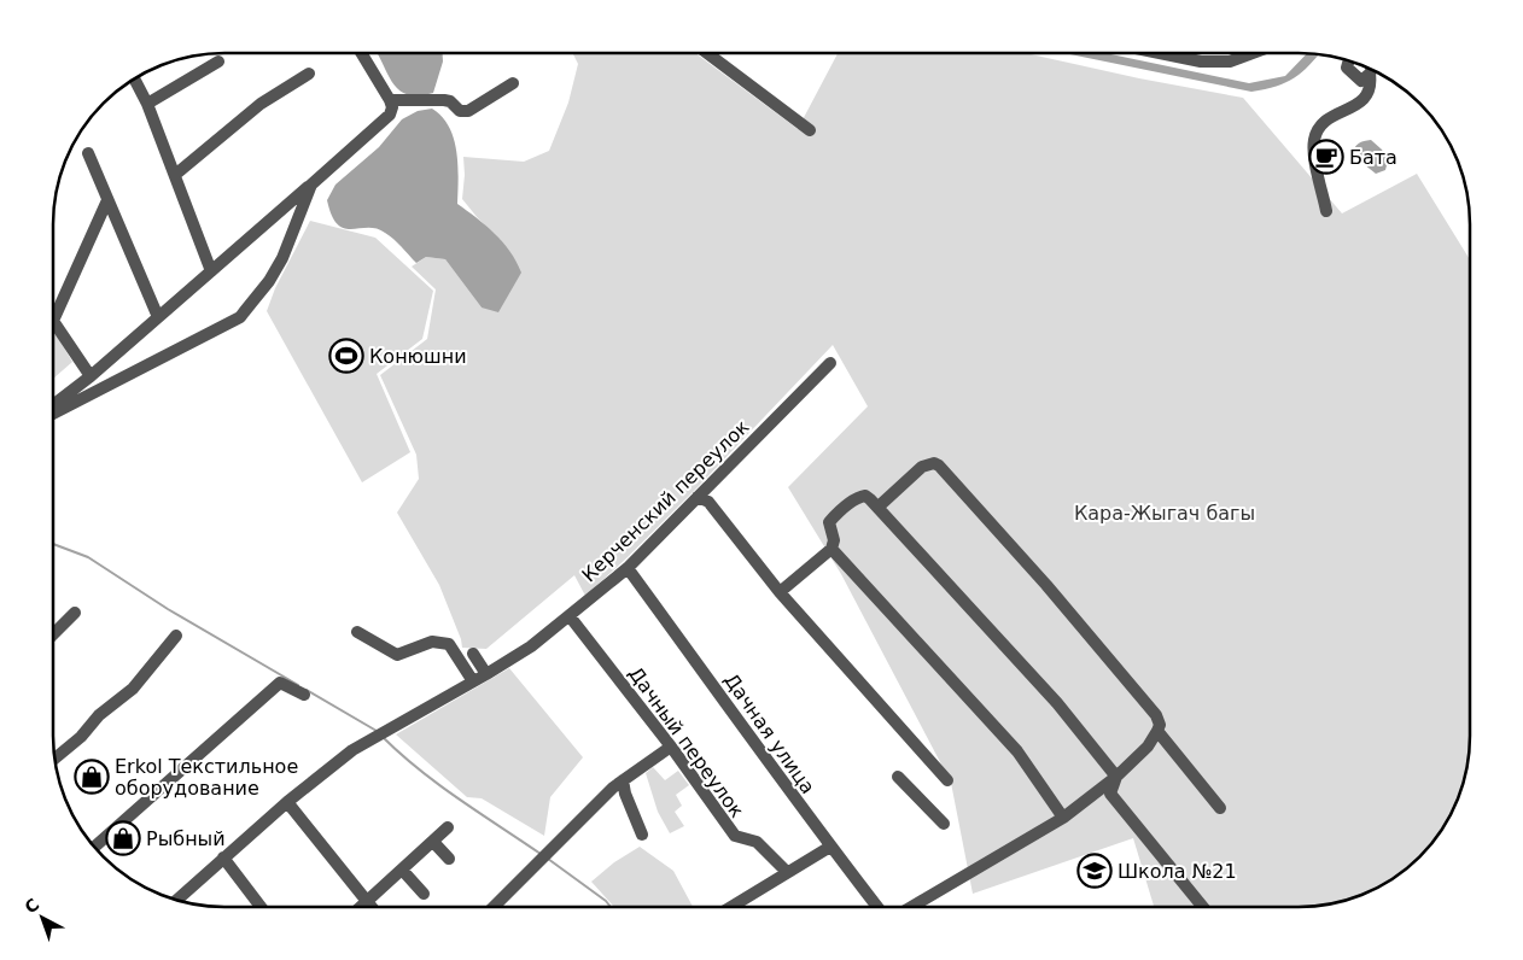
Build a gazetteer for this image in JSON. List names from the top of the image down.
{
  "streets": {
    "street": ["Керченский переулок", "Дачная улица", "Дачный переулок"]
  },
  "crossings": [
    ["Керченский переулок", "Дачная улица"],
    ["Керченский переулок", "Дачный переулок"]
  ],
  "parks": ["Кара-Жыгач багы"],
  "places": {
    "cafe": ["Бата"],
    "sports": ["Конюшни"],
    "shop": ["Erkol Текстильное оборудование", "Рыбный"],
    "school or university": ["Школа №21"]
  },
  "north": "top left"
}
